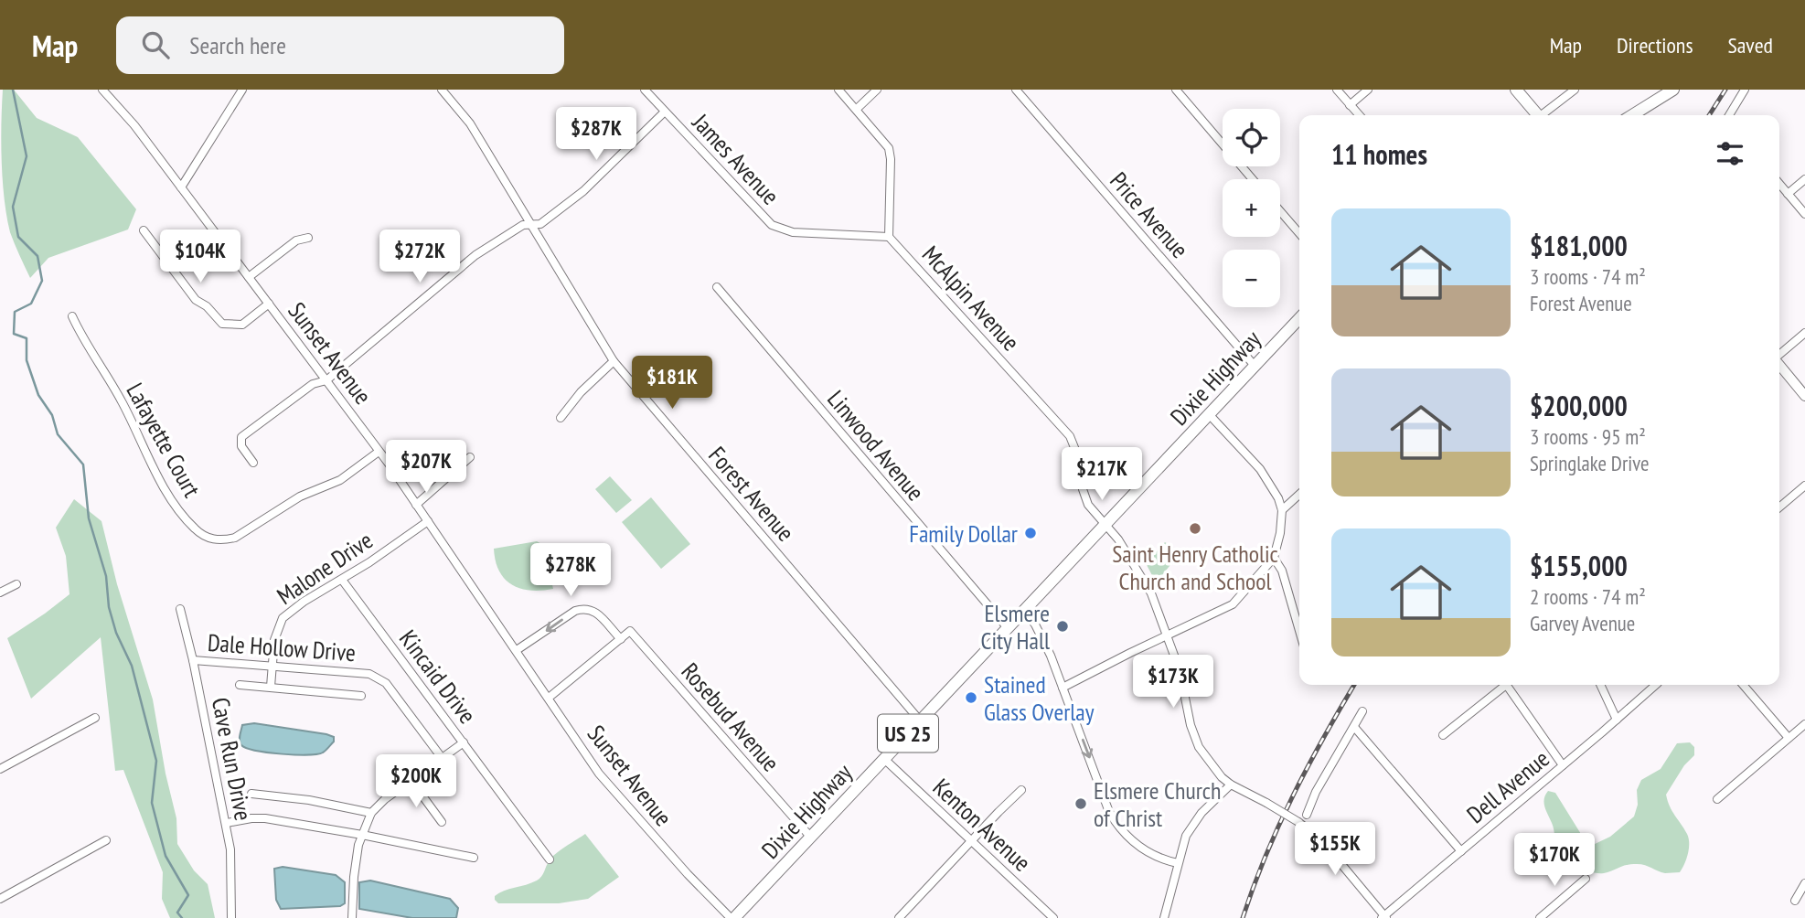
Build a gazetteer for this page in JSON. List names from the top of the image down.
{
  "streets": {
    "main road": ["Dixie Highway", "US 25"],
    "street": [
      "James Avenue",
      "Price Avenue",
      "McAlpin Avenue",
      "Sunset Avenue",
      "Lafayette Court",
      "Linwood Avenue",
      "Forest Avenue",
      "Malone Drive",
      "Dale Hollow Drive",
      "Kincaid Drive",
      "Rosebud Avenue",
      "Cave Run Drive",
      "Dell Avenue",
      "Kenton Avenue"
    ]
  },
  "crossings": [
    ["James Avenue", "McAlpin Avenue"],
    ["Price Avenue", "Dixie Highway"],
    ["McAlpin Avenue", "Dixie Highway"],
    ["Sunset Avenue", "Dixie Highway"],
    ["Sunset Avenue", "Lafayette Court"],
    ["Sunset Avenue", "Malone Drive"],
    ["Dixie Highway", "Linwood Avenue"],
    ["Dixie Highway", "Forest Avenue"],
    ["Dixie Highway", "Rosebud Avenue"],
    ["Dixie Highway", "Kenton Avenue"],
    ["Malone Drive", "Dale Hollow Drive"],
    ["Malone Drive", "Kincaid Drive"],
    ["Dale Hollow Drive", "Cave Run Drive"]
  ],
  "places": [
    "Saint Henry Catholic Church and School",
    "Family Dollar",
    "Elsmere City Hall",
    "Stained Glass Overlay",
    "Elsmere Church of Christ"
  ],
  "page": {
    "header": "Map",
    "search": "Search here",
    "nav": ["Map", "Directions", "Saved"],
    "price": [
      "$287K",
      "$104K",
      "$272K",
      "$181K",
      "$207K",
      "$217K",
      "$278K",
      "$173K",
      "$200K",
      "$155K",
      "$170K"
    ],
    "map_buttons": ["+", "−"],
    "heading": "11 homes",
    "list": [
      {
        "name": "$181,000",
        "note": "3 rooms · 74 m² · Forest Avenue"
      },
      {
        "name": "$200,000",
        "note": "3 rooms · 95 m² · Springlake Drive"
      },
      {
        "name": "$155,000",
        "note": "2 rooms · 74 m² · Garvey Avenue"
      }
    ]
  }
}
